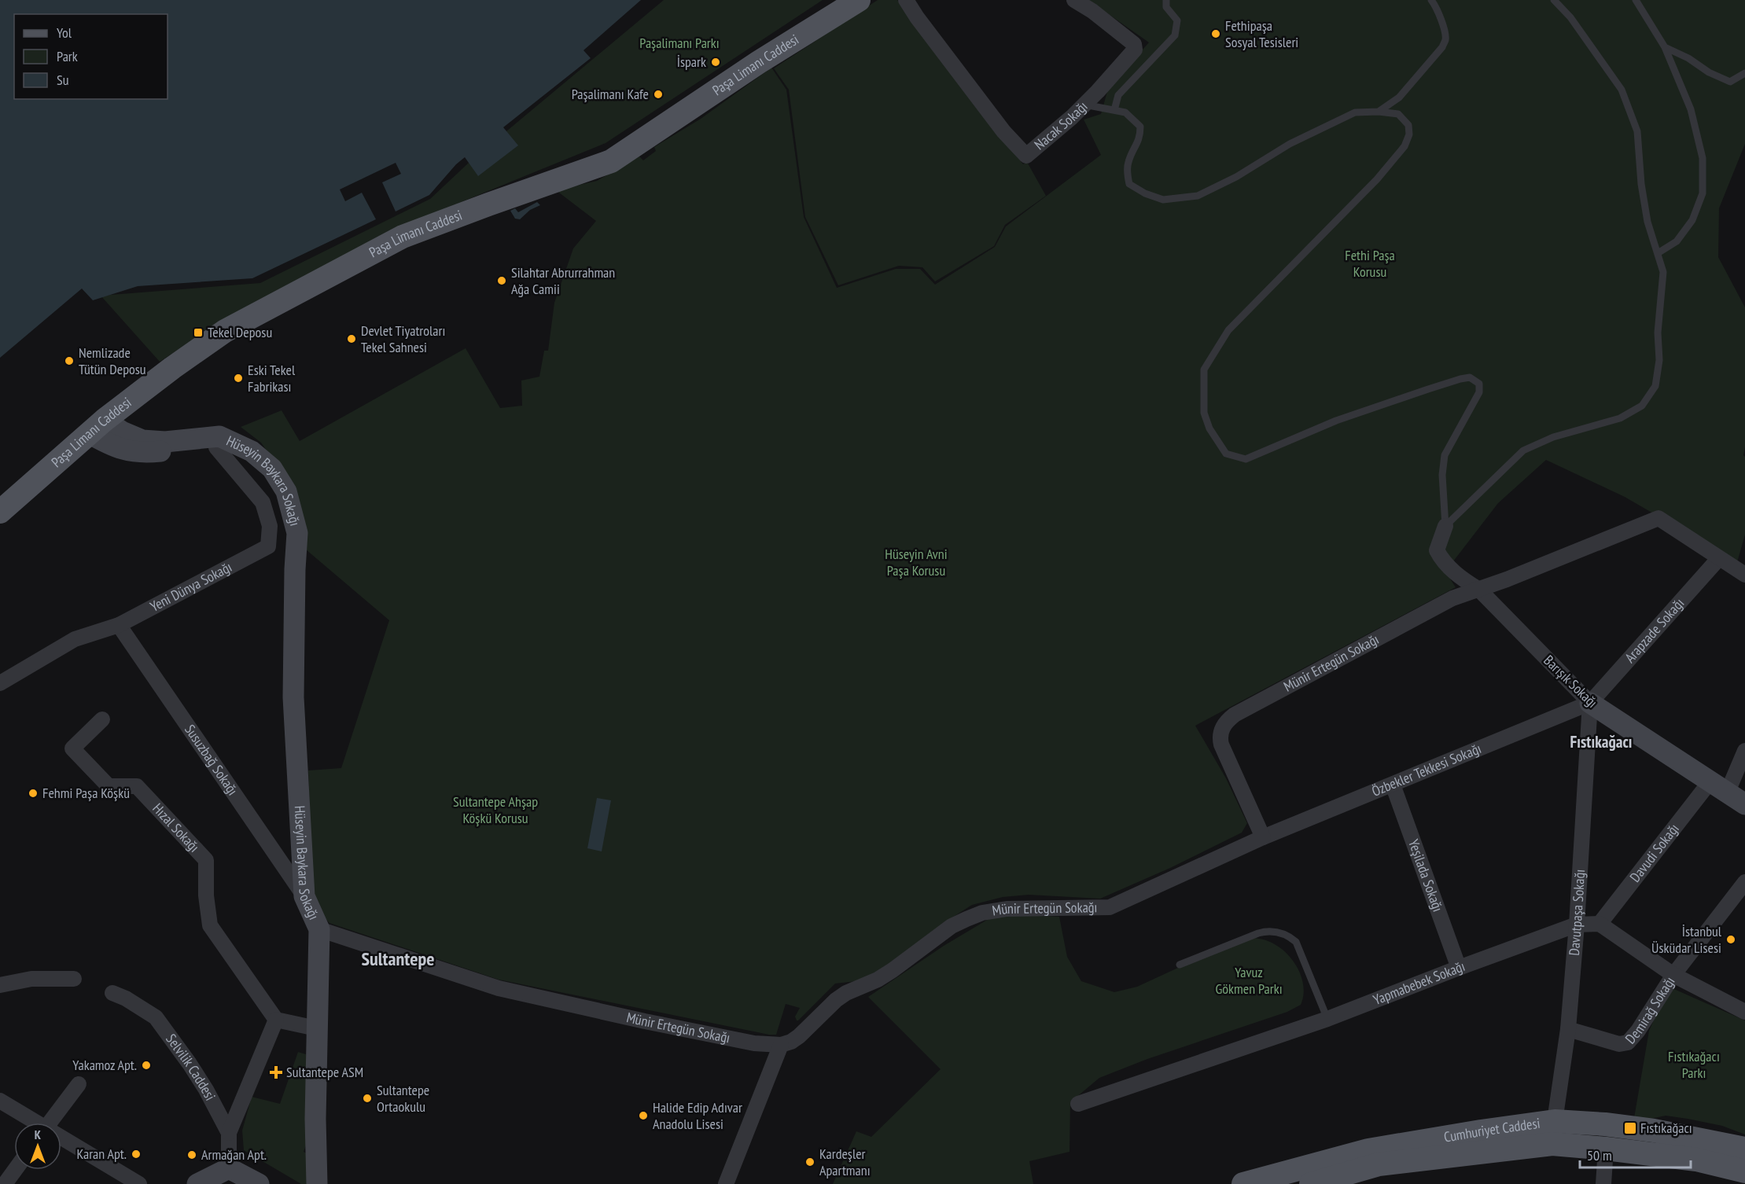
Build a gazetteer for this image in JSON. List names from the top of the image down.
{
  "streets": {
    "main road": ["Paşa Limanı Caddesi", "Cumhuriyet Caddesi"],
    "street": [
      "Nacak Sokağı",
      "Hüseyin Baykara Sokağı",
      "Yeni Dünya Sokağı",
      "Arapzade Sokağı",
      "Münir Ertegün Sokağı",
      "Barışık Sokağı",
      "Susuzbağ Sokağı",
      "Özbekler Tekkesi Sokağı",
      "Hızal Sokağı",
      "Davudi Sokağı",
      "Yeşilada Sokağı",
      "Davutpaşa Sokağı",
      "Yapmabebek Sokağı",
      "Demirağ Sokağı",
      "Selvilik Caddesi"
    ]
  },
  "crossings": [
    ["Paşa Limanı Caddesi", "Hüseyin Baykara Sokağı"],
    ["Hüseyin Baykara Sokağı", "Yeni Dünya Sokağı"],
    ["Hüseyin Baykara Sokağı", "Münir Ertegün Sokağı"],
    ["Hüseyin Baykara Sokağı", "Susuzbağ Sokağı"],
    ["Yeni Dünya Sokağı", "Susuzbağ Sokağı"],
    ["Arapzade Sokağı", "Münir Ertegün Sokağı"],
    ["Arapzade Sokağı", "Barışık Sokağı"],
    ["Arapzade Sokağı", "Özbekler Tekkesi Sokağı"],
    ["Arapzade Sokağı", "Davutpaşa Sokağı"],
    ["Münir Ertegün Sokağı", "Barışık Sokağı"],
    ["Münir Ertegün Sokağı", "Özbekler Tekkesi Sokağı"],
    ["Barışık Sokağı", "Özbekler Tekkesi Sokağı"],
    ["Barışık Sokağı", "Davudi Sokağı"],
    ["Barışık Sokağı", "Davutpaşa Sokağı"],
    ["Özbekler Tekkesi Sokağı", "Yeşilada Sokağı"],
    ["Özbekler Tekkesi Sokağı", "Davutpaşa Sokağı"],
    ["Davudi Sokağı", "Yapmabebek Sokağı"],
    ["Yeşilada Sokağı", "Yapmabebek Sokağı"],
    ["Davutpaşa Sokağı", "Yapmabebek Sokağı"],
    ["Davutpaşa Sokağı", "Demirağ Sokağı"],
    ["Davutpaşa Sokağı", "Cumhuriyet Caddesi"]
  ],
  "districts": ["Fıstıkağacı", "Sultantepe"],
  "parks": [
    "Paşalimanı Parkı",
    "Fethi Paşa Korusu",
    "Hüseyin Avni Paşa Korusu",
    "Sultantepe Ahşap Köşkü Korusu",
    "Yavuz Gökmen Parkı",
    "Fıstıkağacı Parkı"
  ],
  "places": {
    "other": [
      "Fethipaşa Sosyal Tesisleri",
      "İspark",
      "Paşalimanı Kafe",
      "Silahtar Abrurrahman Ağa Camii",
      "Devlet Tiyatroları Tekel Sahnesi",
      "Nemlizade Tütün Deposu",
      "Eski Tekel Fabrikası",
      "Fehmi Paşa Köşkü",
      "İstanbul Üsküdar Lisesi",
      "Yakamoz Apt.",
      "Sultantepe Ortaokulu",
      "Halide Edip Adıvar Anadolu Lisesi",
      "Karan Apt.",
      "Armağan Apt.",
      "Kardeşler Apartmanı"
    ],
    "transit": ["Tekel Deposu", "Fıstıkağacı"],
    "health": ["Sultantepe ASM"]
  },
  "legend": ["Yol", "Park", "Su"],
  "scale_bar": "50 m",
  "north": "top"
}
